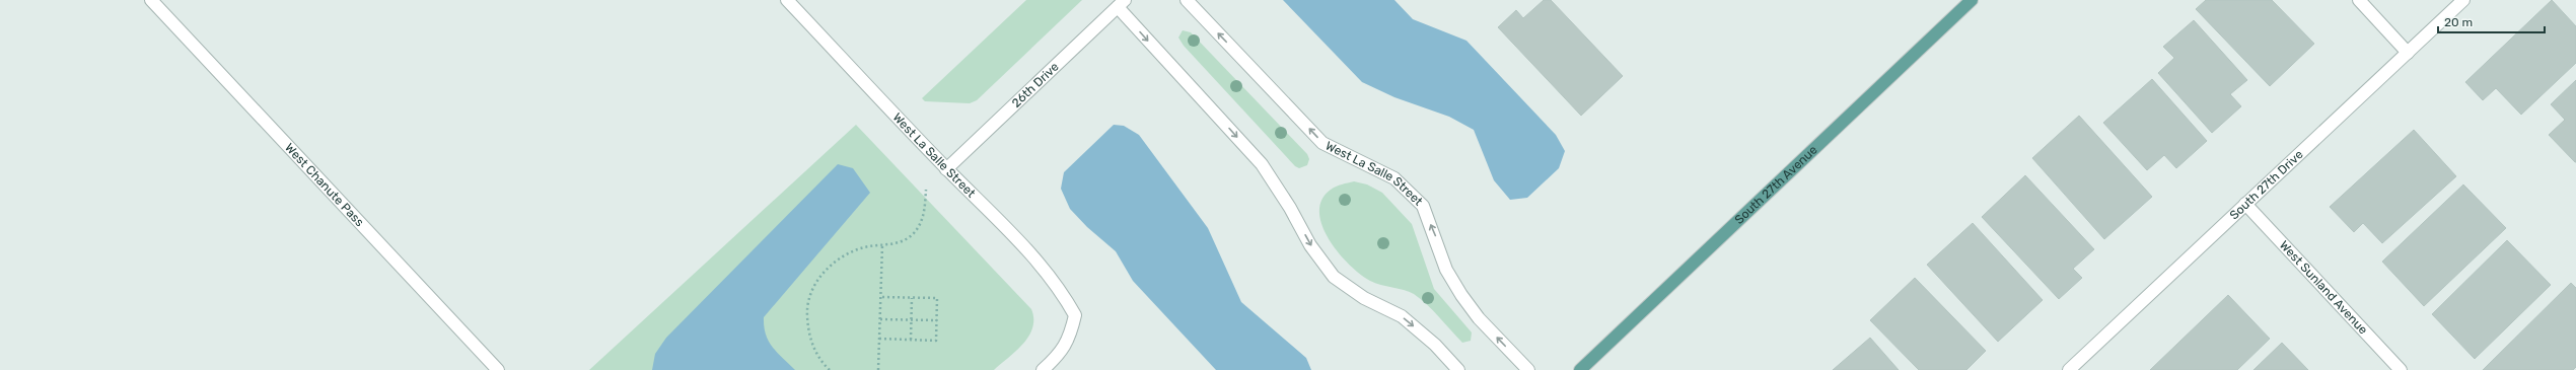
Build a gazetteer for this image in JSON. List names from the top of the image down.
{
  "streets": {
    "main road": ["South 27th Avenue"],
    "street": [
      "26th Drive",
      "West La Salle Street",
      "South 27th Drive",
      "West Chanute Pass",
      "West Sunland Avenue"
    ]
  },
  "crossings": [
    ["26th Drive", "West La Salle Street"],
    ["South 27th Drive", "West Sunland Avenue"]
  ],
  "scale_bar": "20 m"
}
